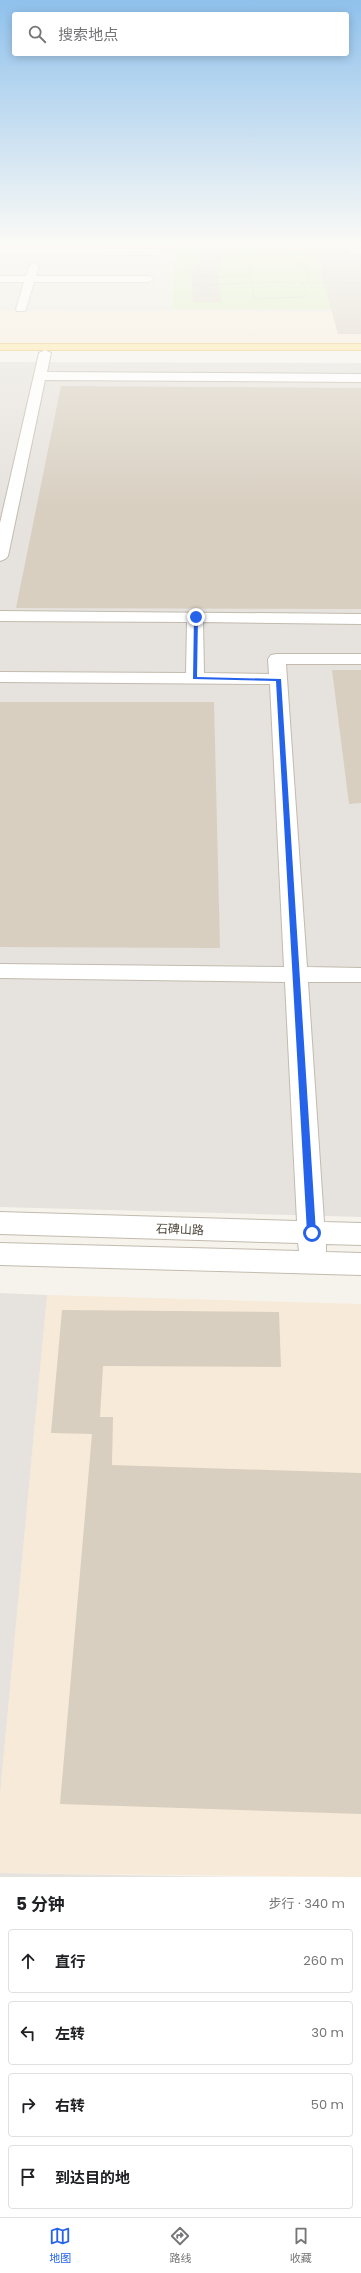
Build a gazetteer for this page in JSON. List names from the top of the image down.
{
  "streets": {
    "street": ["石碑山路"]
  },
  "page": {
    "search": "搜索地点",
    "heading": ["5 分钟", "步行 · 340 m"],
    "list": [
      ["直行", "260 m"],
      ["左转", "30 m"],
      ["右转", "50 m"],
      "到达目的地"
    ],
    "nav": ["地图", "路线", "收藏"]
  }
}
